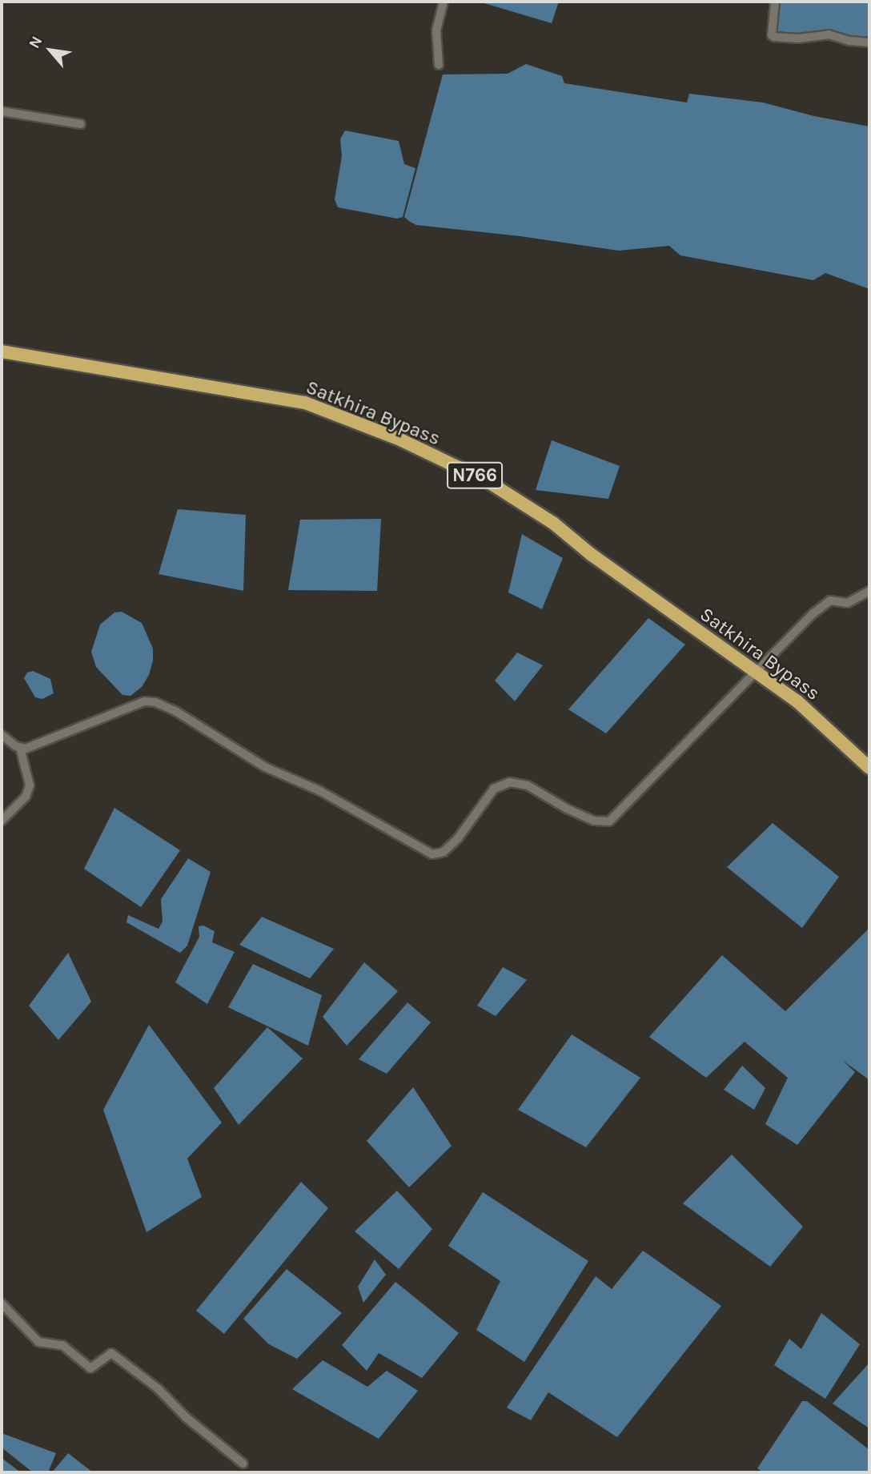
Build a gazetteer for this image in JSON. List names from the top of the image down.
{
  "streets": {
    "highway": ["Satkhira Bypass", "N766"]
  },
  "north": "top left"
}
